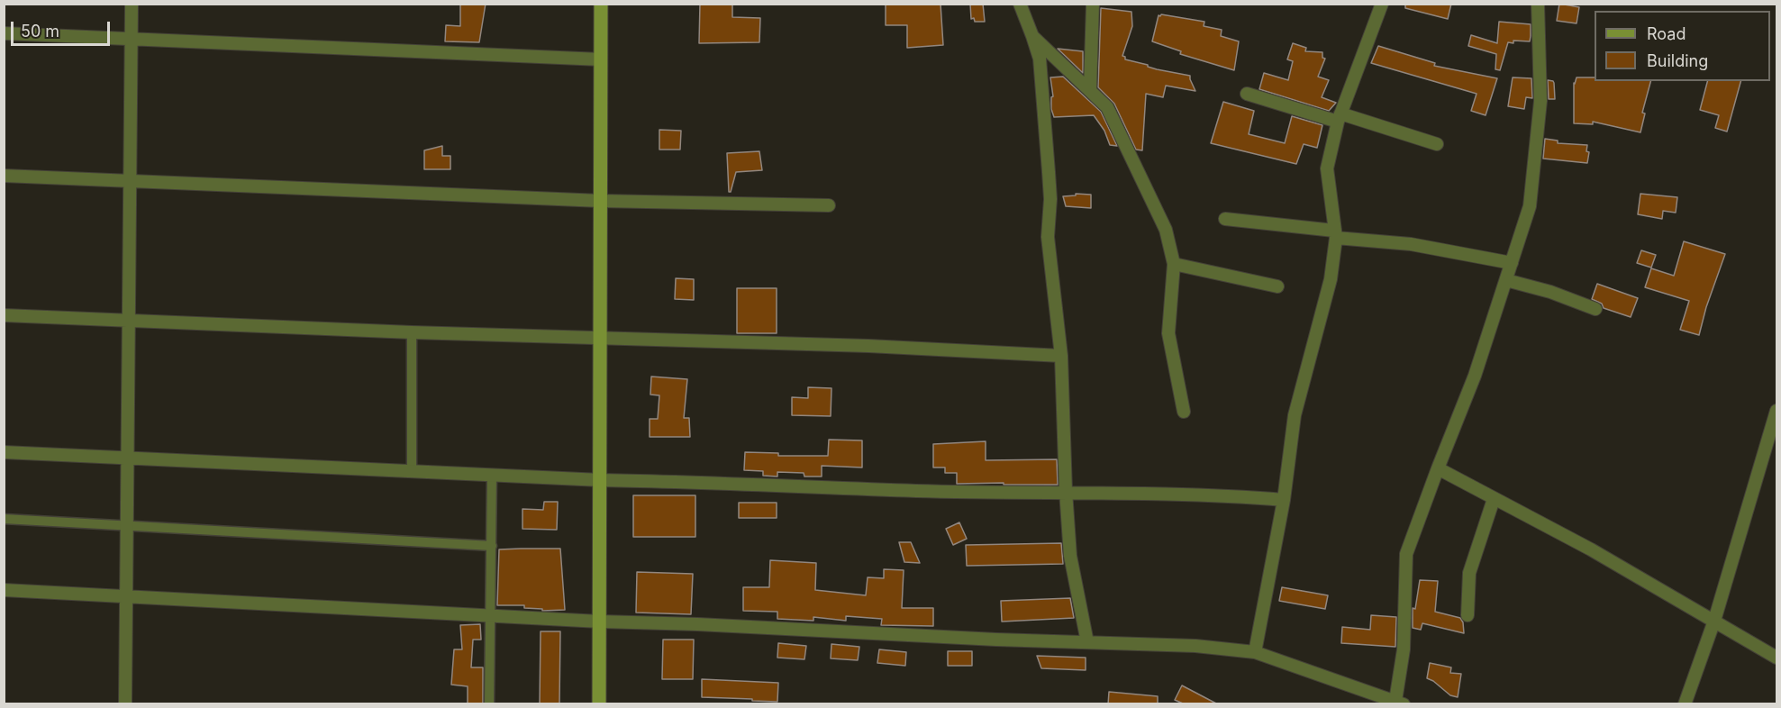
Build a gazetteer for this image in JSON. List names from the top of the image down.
{
  "legend": ["Road", "Building"],
  "scale_bar": "50 m"
}
